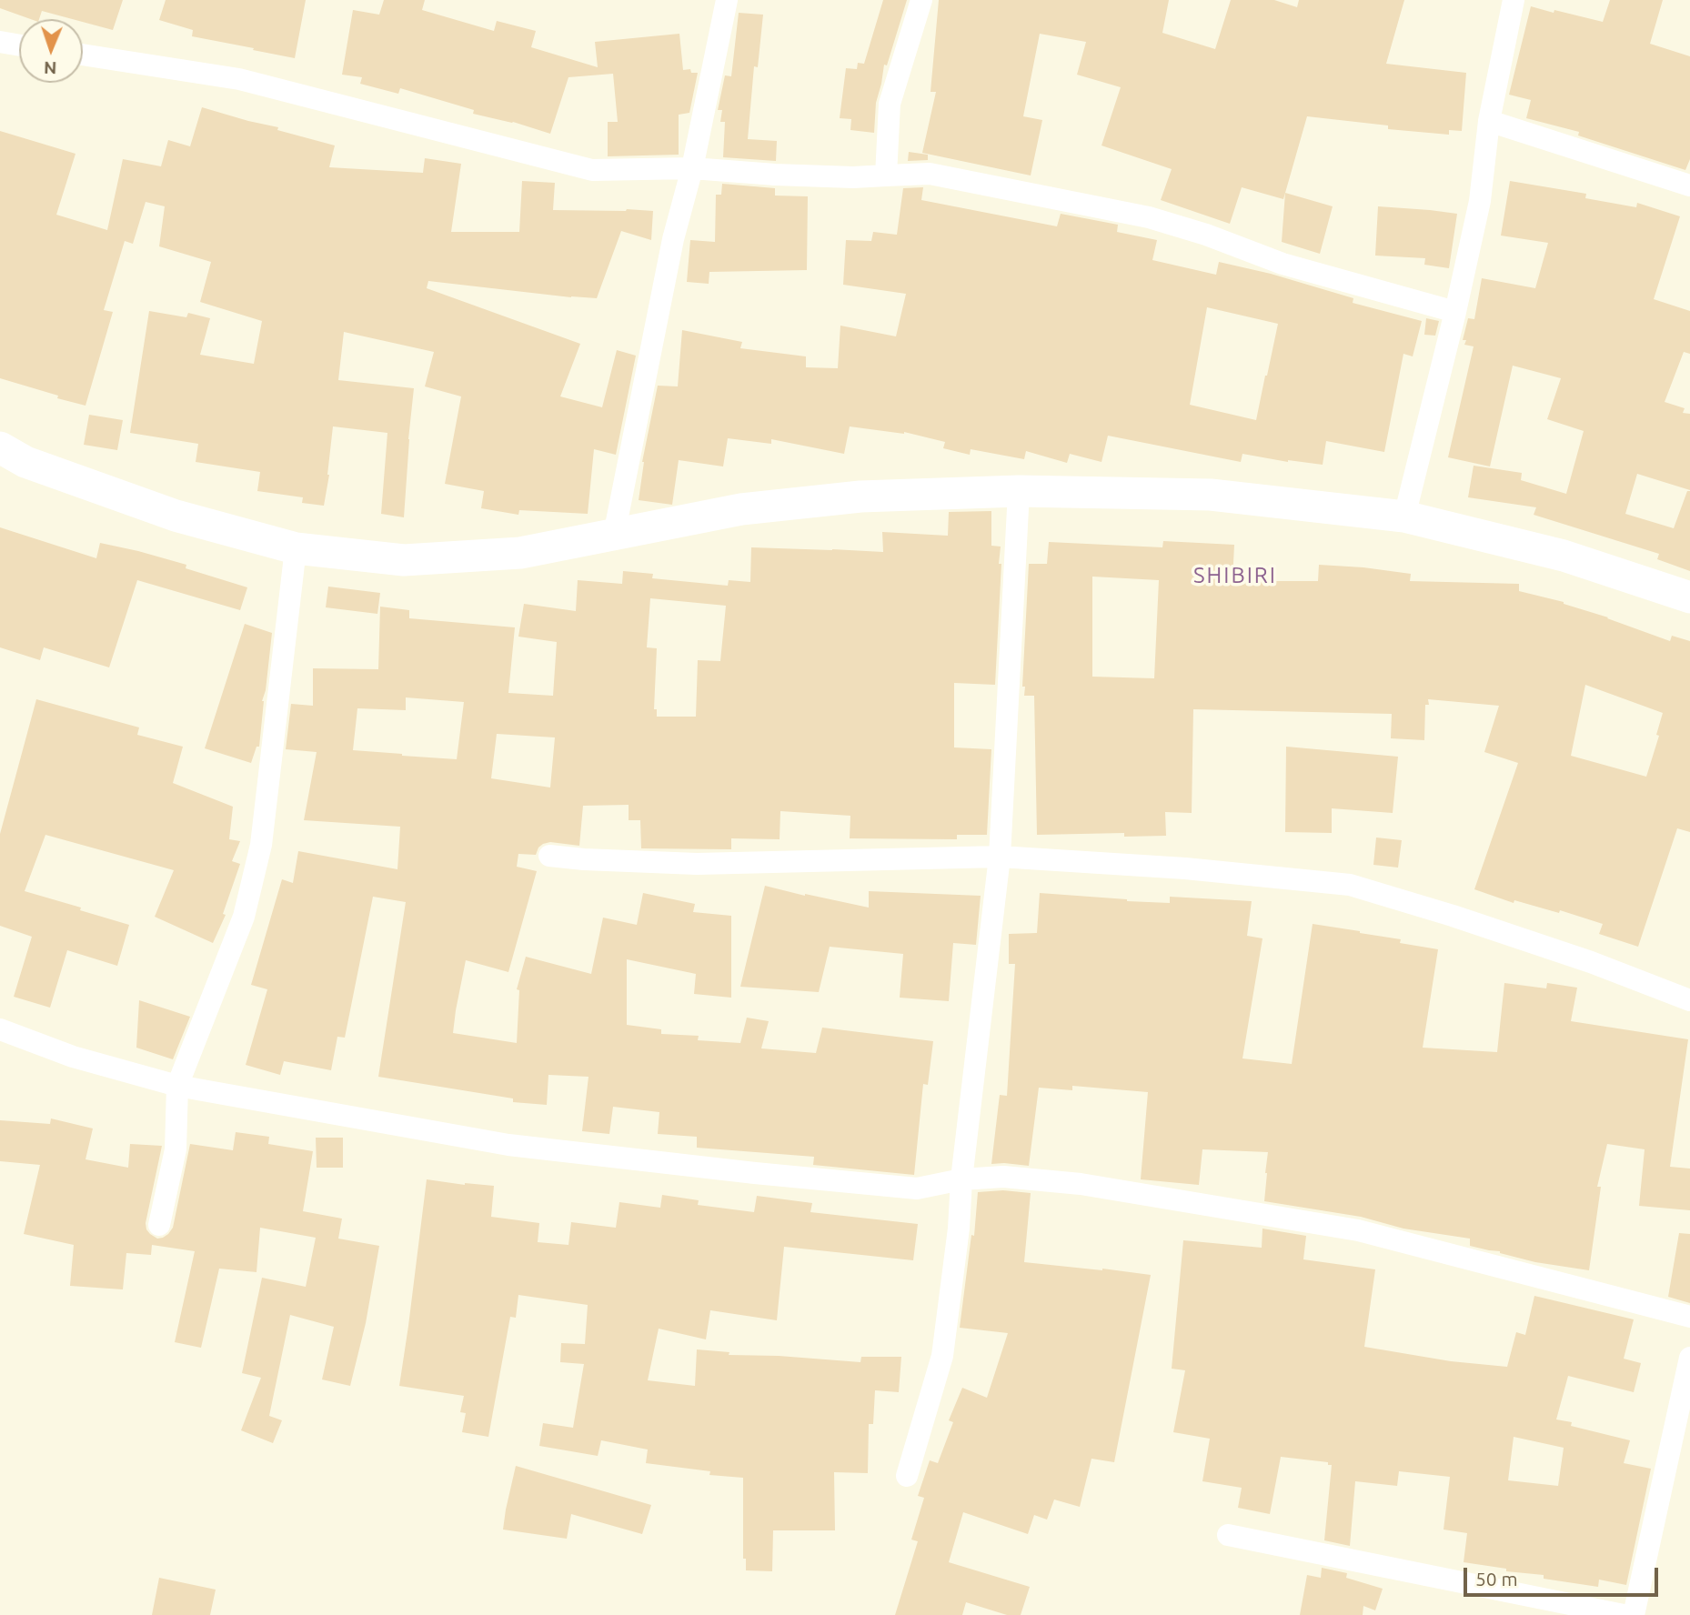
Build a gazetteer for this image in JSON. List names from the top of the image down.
{
  "districts": ["SHIBIRI"],
  "scale_bar": "50 m",
  "north": "bottom"
}
